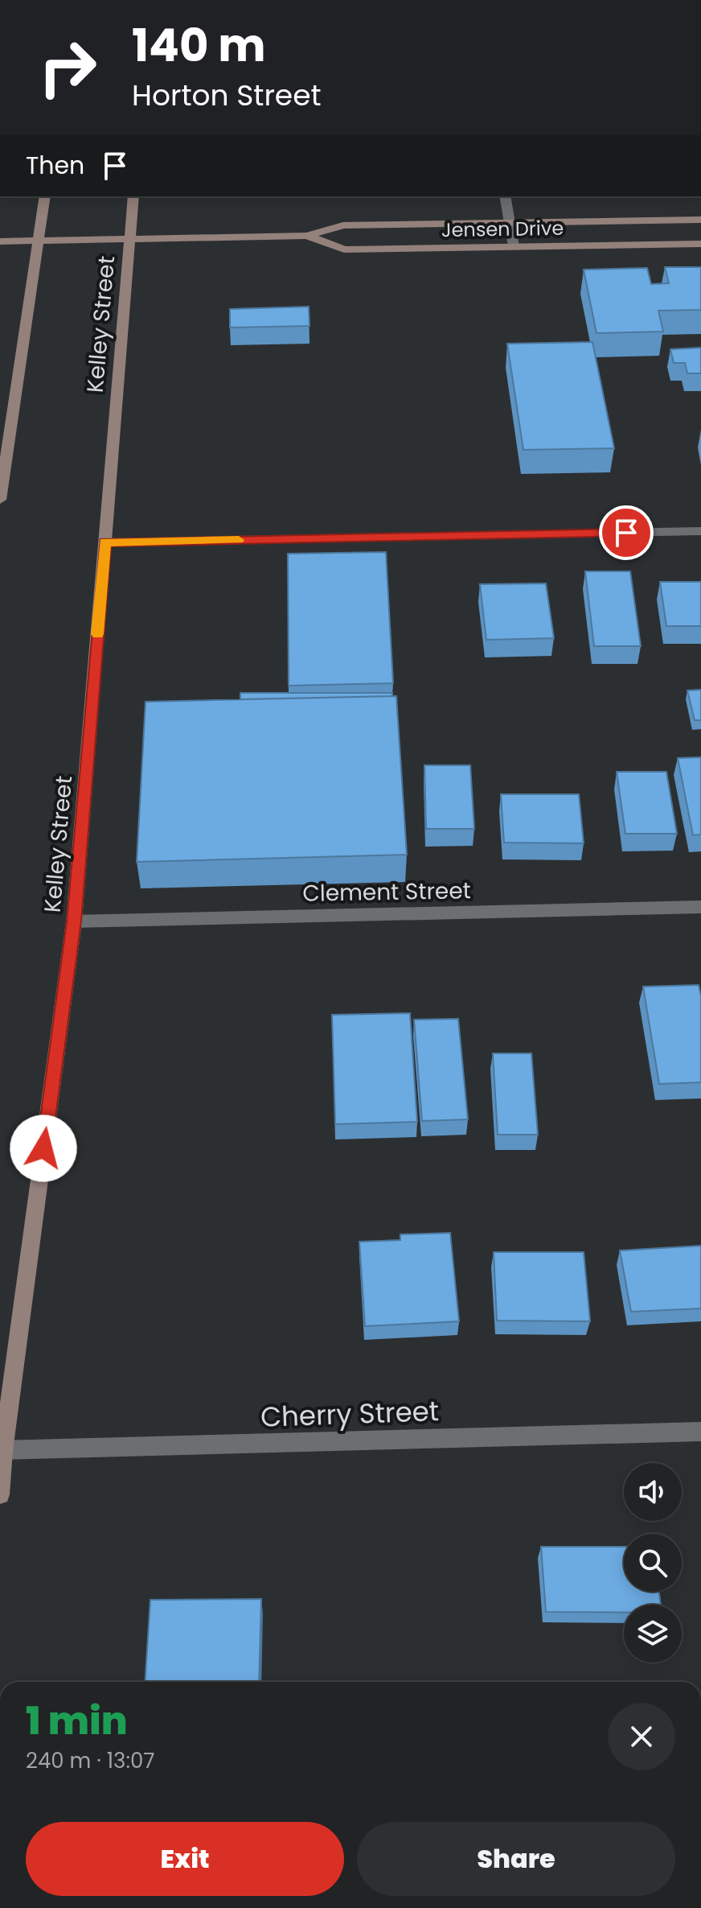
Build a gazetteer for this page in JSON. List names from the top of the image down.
{
  "streets": {
    "main road": ["Jensen Drive", "Kelley Street"],
    "street": ["Clement Street", "Cherry Street"]
  },
  "crossings": [
    ["Jensen Drive", "Kelley Street"],
    ["Kelley Street", "Clement Street"],
    ["Kelley Street", "Cherry Street"]
  ],
  "page": {
    "turn": ["140 m", "Horton Street"],
    "then": "Then",
    "heading": ["1 min", "240 m · 13:07"],
    "buttons": ["Exit", "Share"]
  }
}
